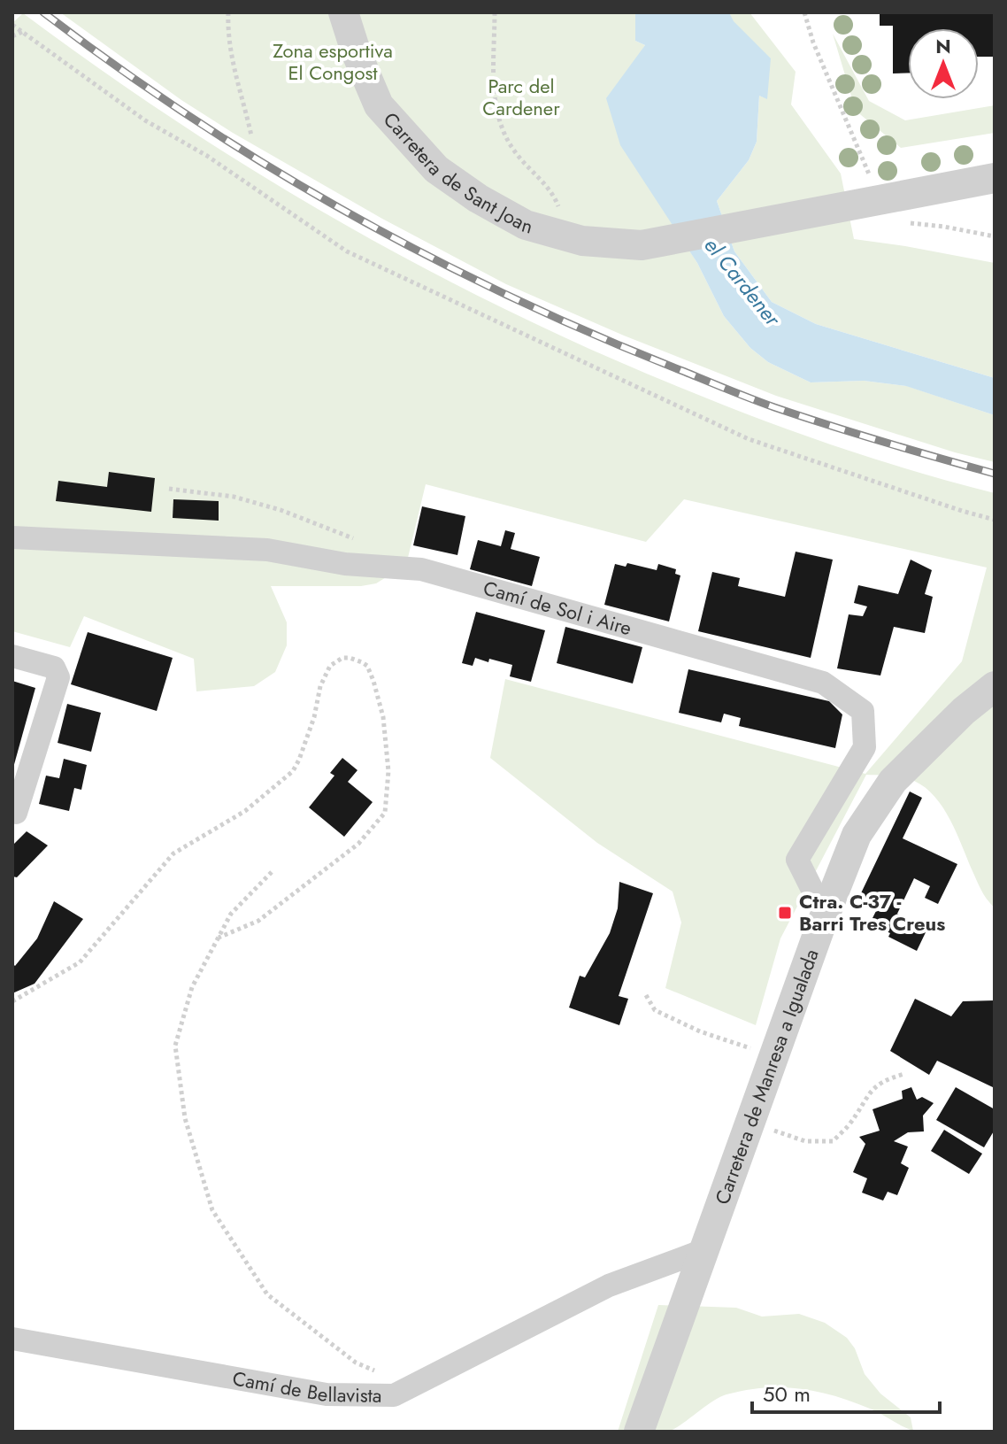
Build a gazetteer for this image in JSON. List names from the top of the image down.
{
  "streets": {
    "street": [
      "Carretera de Sant Joan",
      "Camí de Sol i Aire",
      "Carretera de Manresa a Igualada",
      "Camí de Bellavista"
    ]
  },
  "crossings": [
    ["Camí de Sol i Aire", "Carretera de Manresa a Igualada"],
    ["Carretera de Manresa a Igualada", "Camí de Bellavista"]
  ],
  "water": ["el Cardener"],
  "parks": ["Zona esportiva El Congost", "Parc del Cardener"],
  "places": {
    "transit": ["Ctra. C-37 - Barri Tres Creus"]
  },
  "scale_bar": "50 m",
  "north": "top"
}
